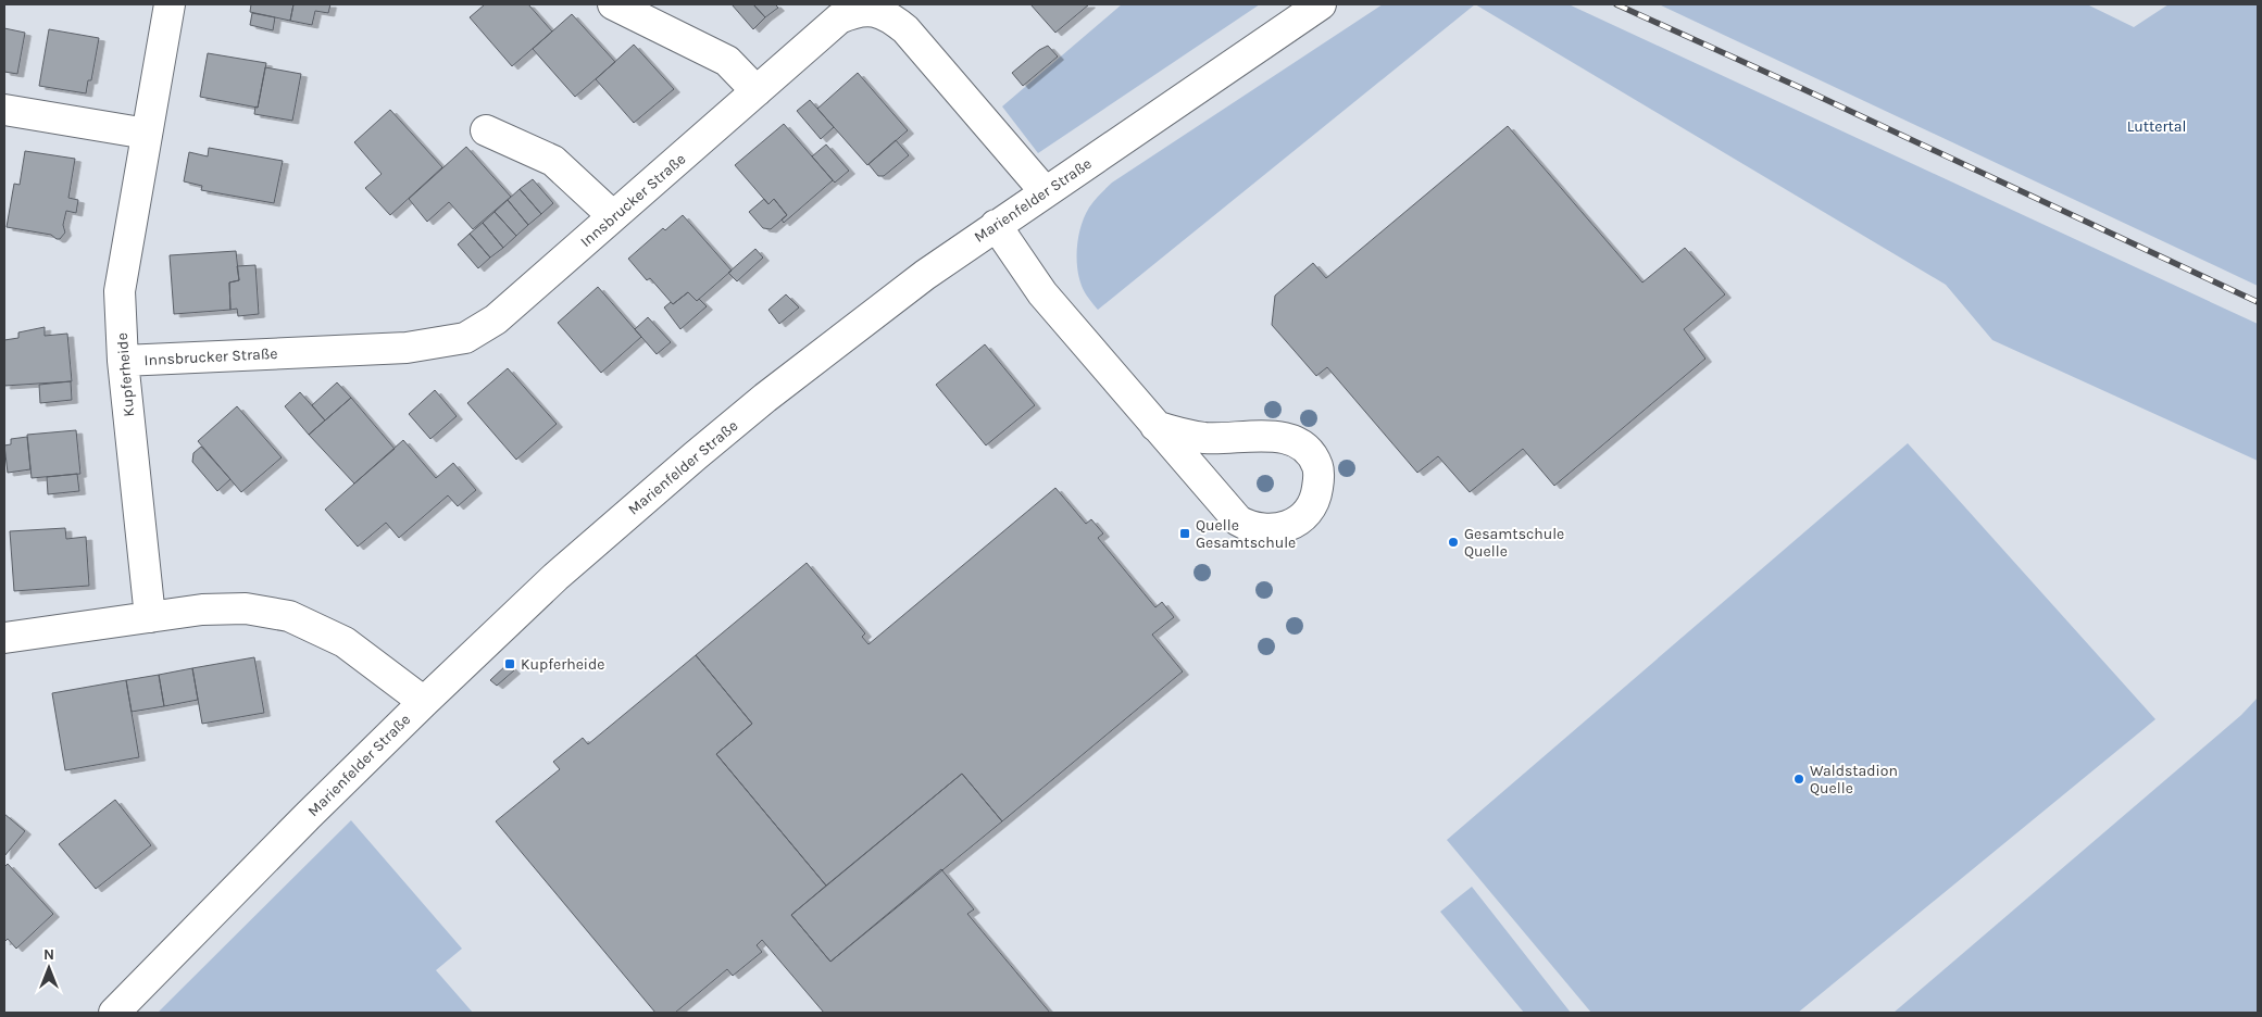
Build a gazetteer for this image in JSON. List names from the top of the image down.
{
  "streets": {
    "street": ["Innsbrucker Straße", "Marienfelder Straße", "Kupferheide"]
  },
  "crossings": [
    ["Innsbrucker Straße", "Marienfelder Straße"],
    ["Innsbrucker Straße", "Kupferheide"]
  ],
  "parks": ["Luttertal"],
  "places": {
    "transit": ["Quelle Gesamtschule", "Kupferheide"],
    "other": ["Gesamtschule Quelle", "Waldstadion Quelle"]
  },
  "north": "top"
}
